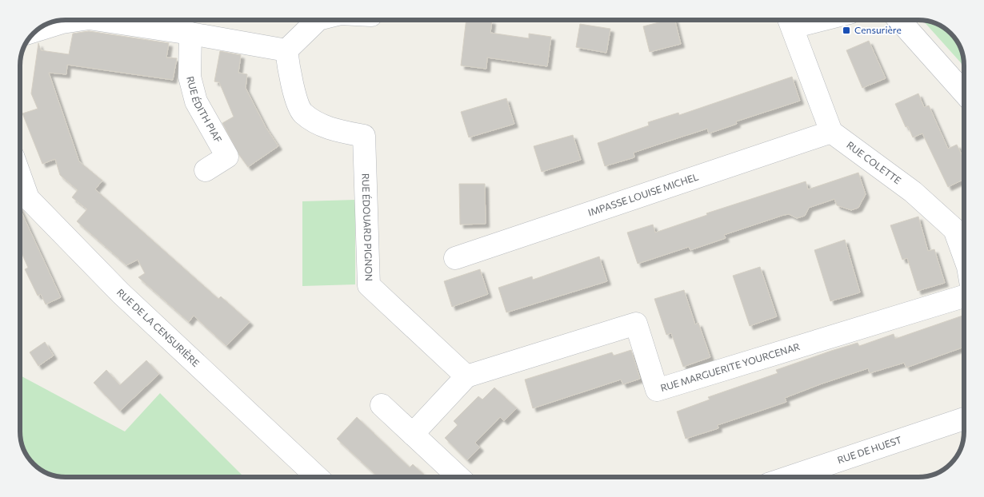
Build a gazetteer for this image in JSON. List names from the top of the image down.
{
  "streets": {
    "street": [
      "RUE ÉDITH PIAF",
      "RUE COLETTE",
      "IMPASSE LOUISE MICHEL",
      "RUE ÉDOUARD PIGNON",
      "RUE DE LA CENSURIÈRE",
      "RUE MARGUERITE YOURCENAR",
      "RUE DE HUEST"
    ]
  },
  "crossings": [
    ["RUE COLETTE", "IMPASSE LOUISE MICHEL"],
    ["RUE ÉDOUARD PIGNON", "RUE MARGUERITE YOURCENAR"]
  ],
  "places": {
    "transit": ["Censurière"]
  }
}
